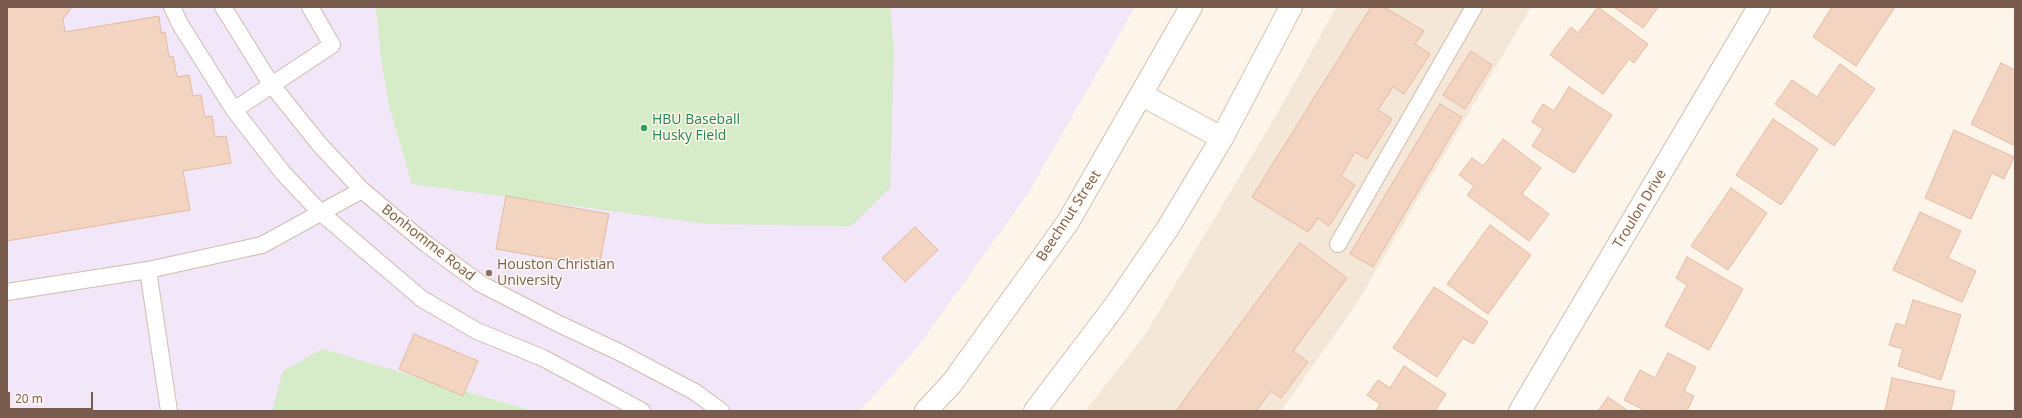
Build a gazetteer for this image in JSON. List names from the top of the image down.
{
  "streets": {
    "main road": ["Troulon Drive", "Beechnut Street"],
    "lane": ["Bonhomme Road"]
  },
  "places": ["HBU Baseball Husky Field", "Houston Christian University"],
  "scale_bar": "20 m"
}
